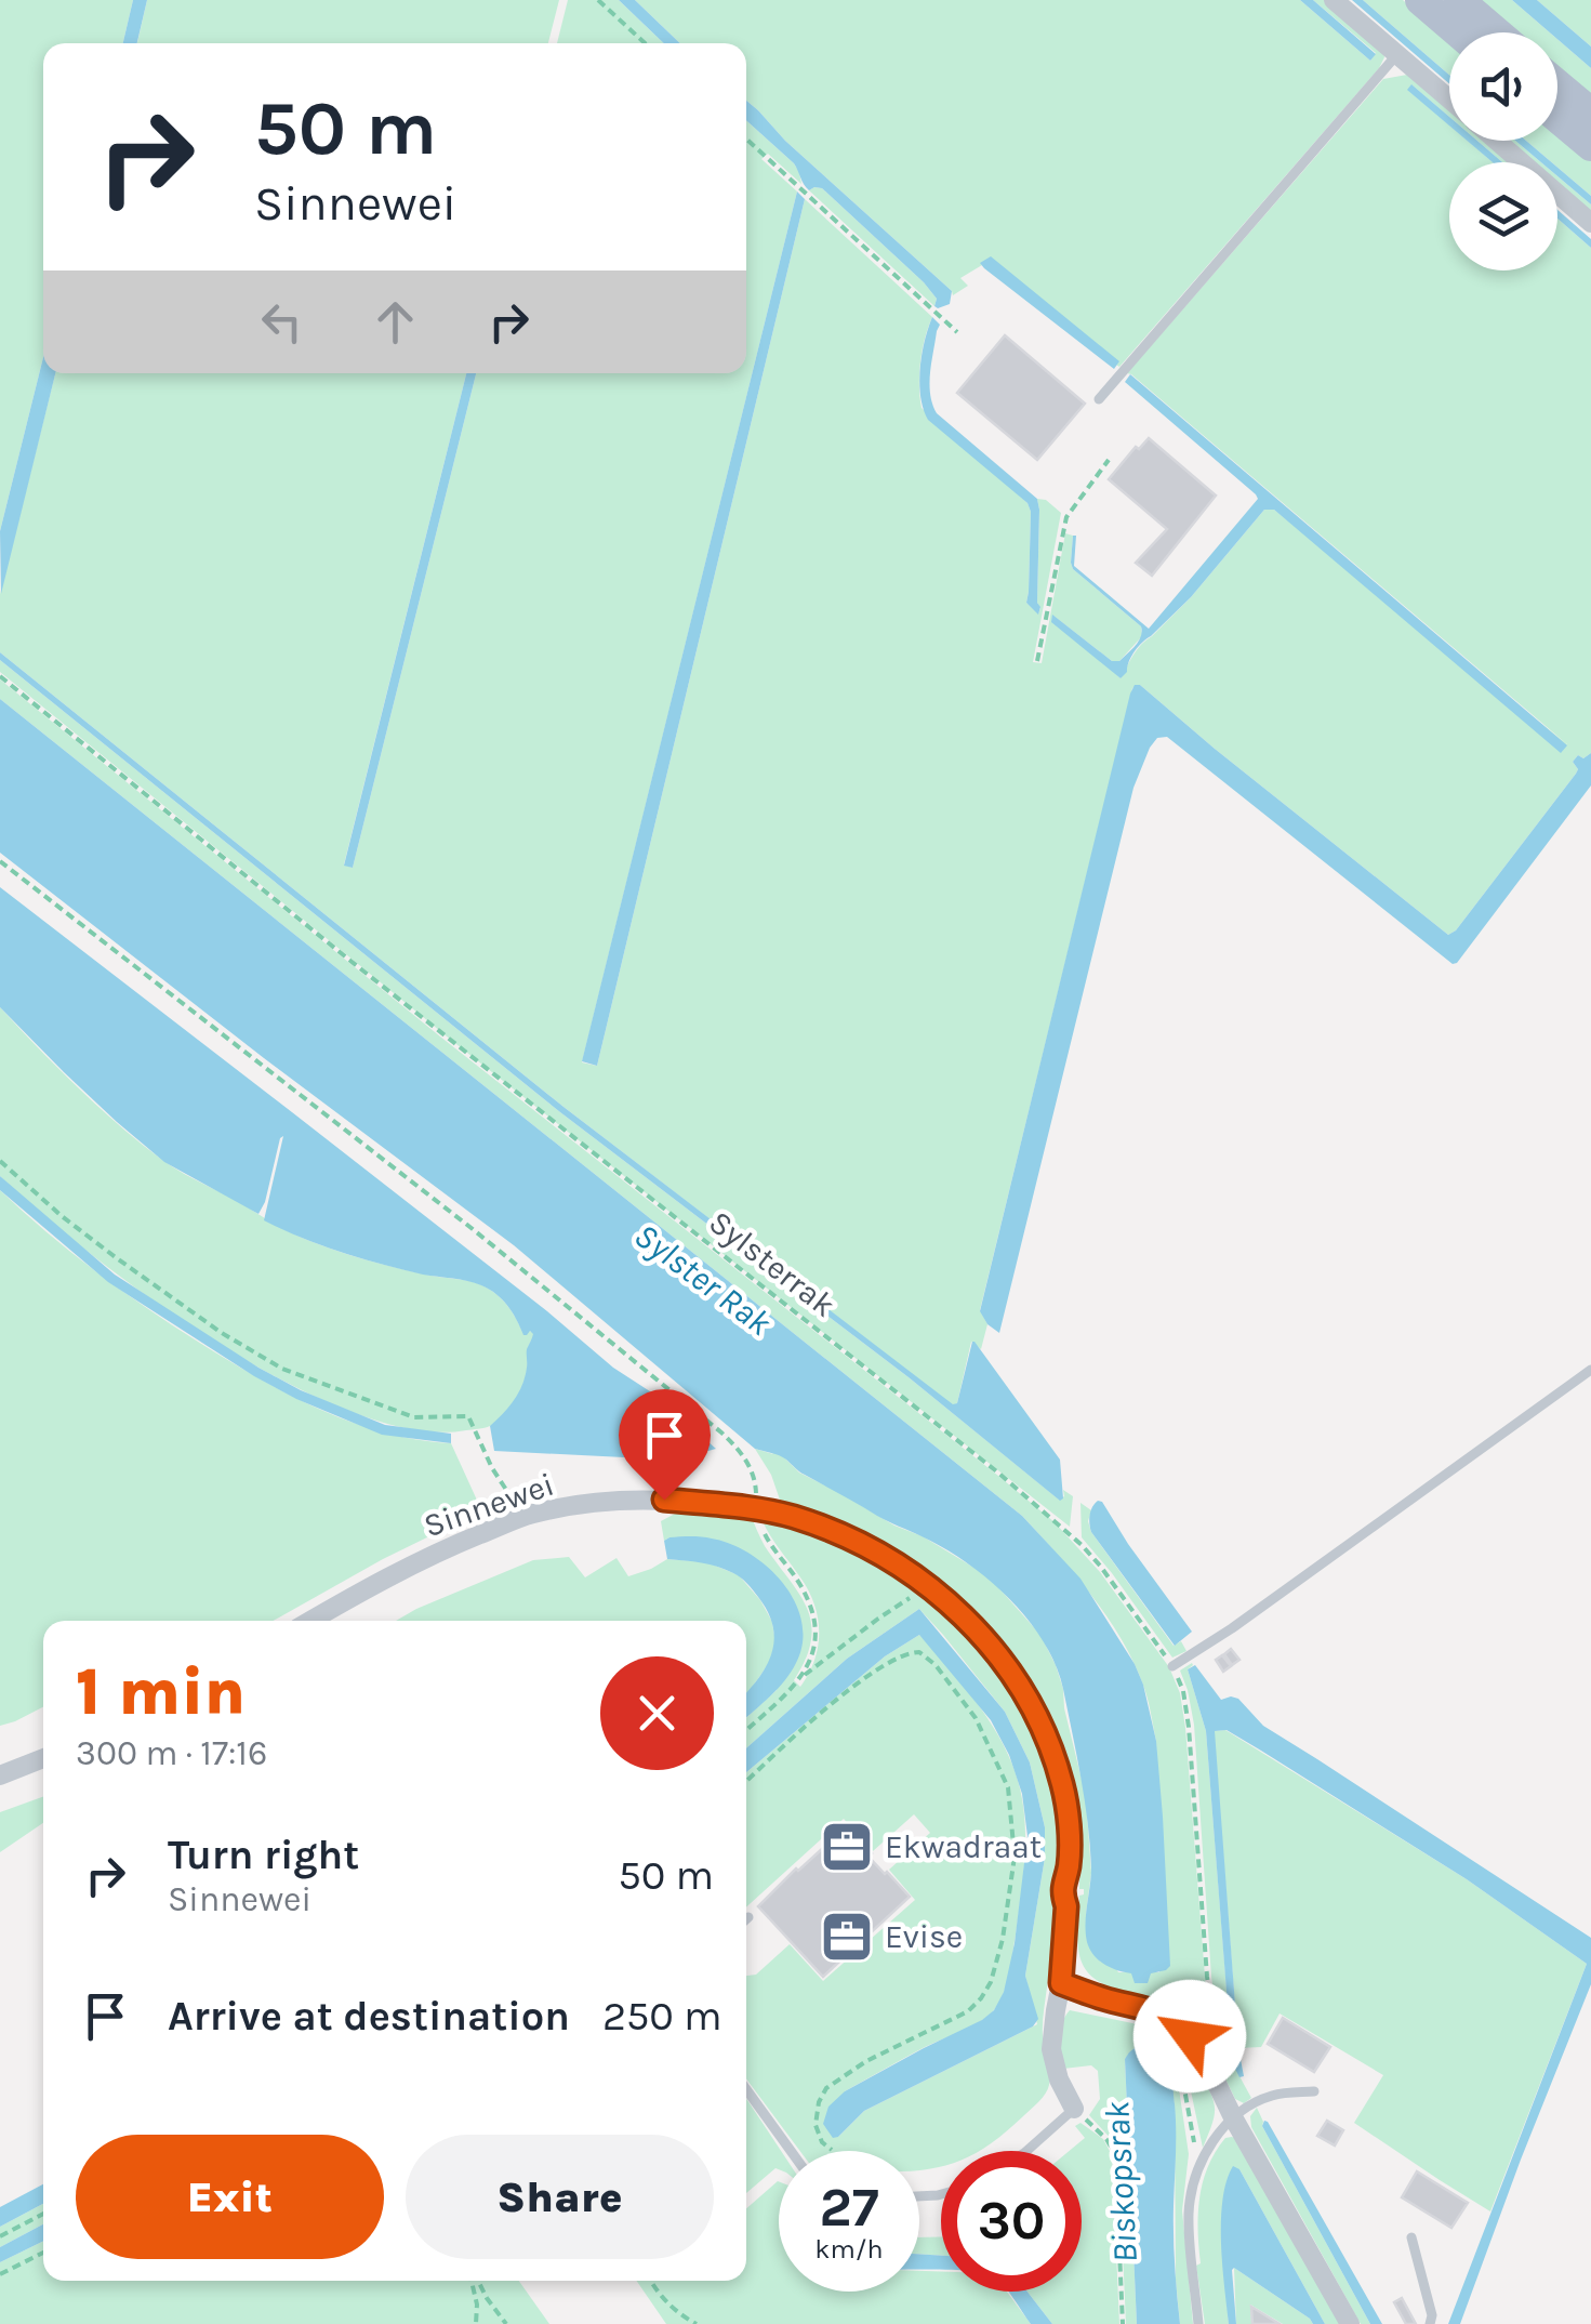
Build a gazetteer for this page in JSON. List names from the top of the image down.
{
  "streets": {
    "street": ["Sinnewei"],
    "path": ["Sylsterrak"]
  },
  "water": ["Sylster Rak", "Biskopsrak"],
  "places": {
    "office": ["Ekwadraat", "Evise"]
  },
  "page": {
    "turn": ["50 m", "Sinnewei"],
    "heading": ["1 min", "300 m · 17:16"],
    "list": [
      {
        "name": "Turn right",
        "note": "Sinnewei",
        "value": "50 m"
      },
      {
        "name": "Arrive at destination",
        "value": "250 m"
      }
    ],
    "buttons": ["Exit", "Share"],
    "speed": "27 km/h",
    "limit": "30"
  }
}
